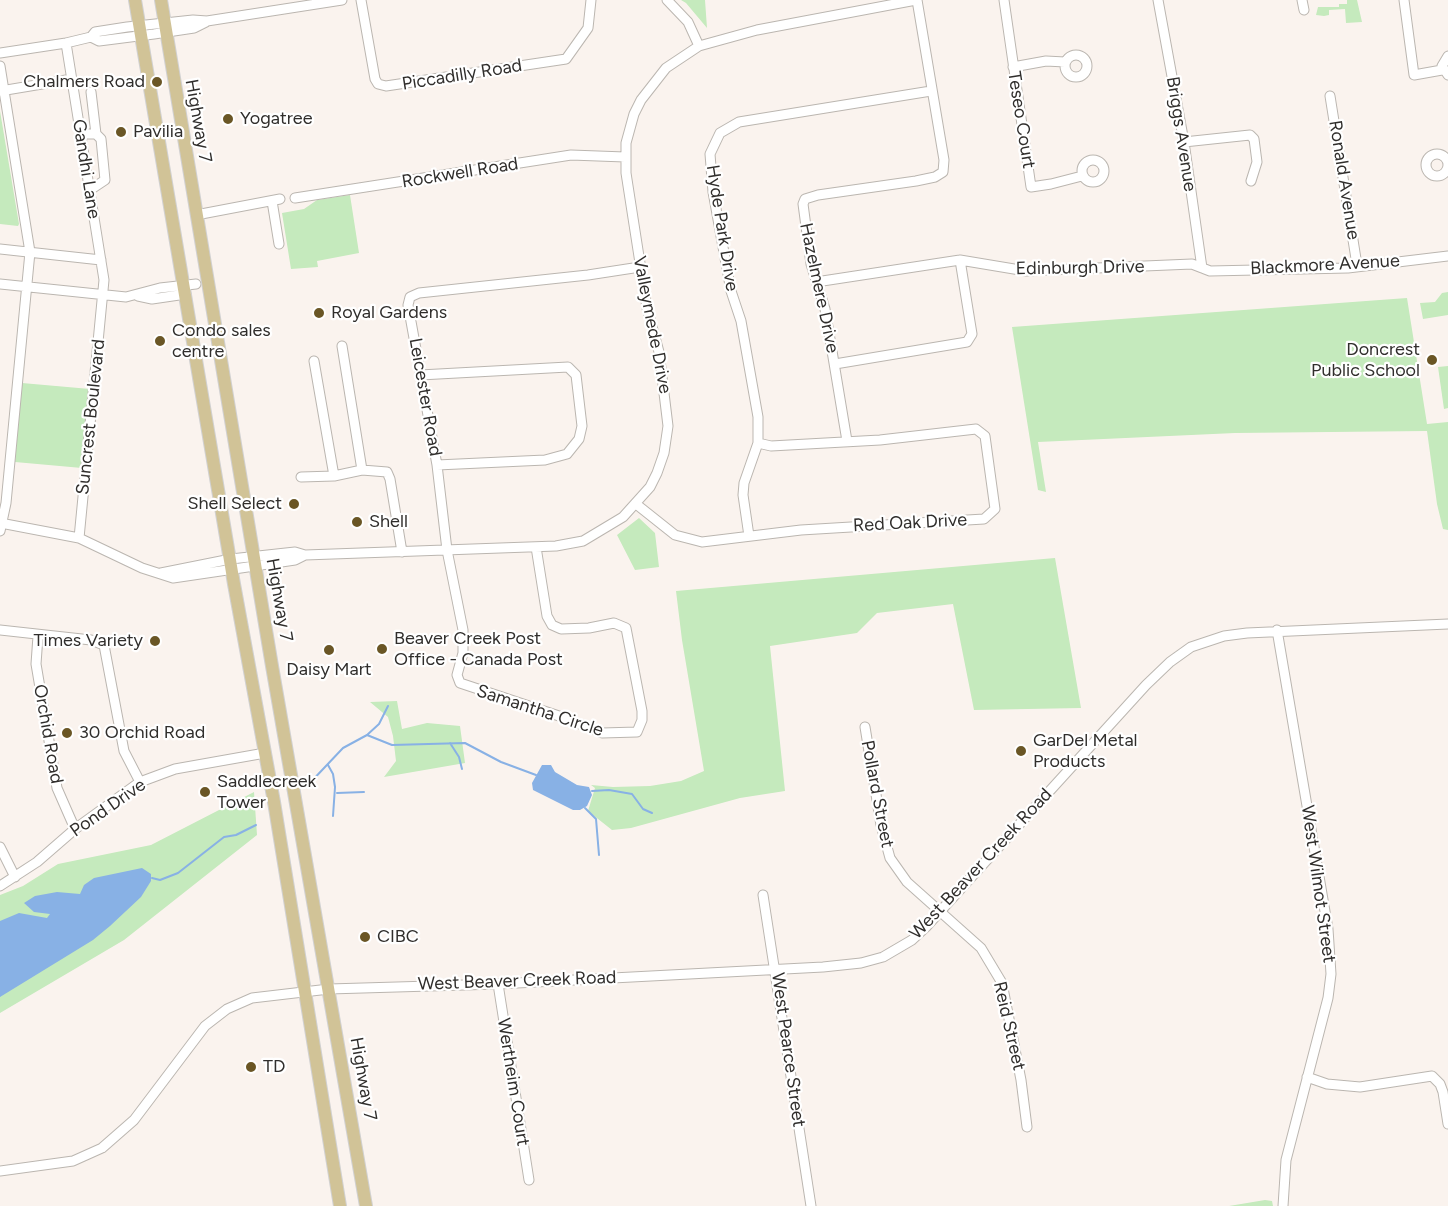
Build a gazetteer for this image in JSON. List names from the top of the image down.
{
  "streets": {
    "main road": ["Highway 7"],
    "street": [
      "Piccadilly Road",
      "Teseo Court",
      "Briggs Avenue",
      "Gandhi Lane",
      "Rockwell Road",
      "Ronald Avenue",
      "Hyde Park Drive",
      "Blackmore Avenue",
      "Edinburgh Drive",
      "Hazelmere Drive",
      "Valleymede Drive",
      "Leicester Road",
      "Suncrest Boulevard",
      "Red Oak Drive",
      "Samantha Circle",
      "Orchid Road",
      "Pollard Street",
      "Pond Drive",
      "West Beaver Creek Road",
      "West Wilmot Street",
      "Reid Street",
      "West Pearce Street",
      "Wertheim Court"
    ]
  },
  "crossings": [
    ["Highway 7", "Valleymede Drive"],
    ["Highway 7", "West Beaver Creek Road"],
    ["Briggs Avenue", "Blackmore Avenue"],
    ["Briggs Avenue", "Edinburgh Drive"],
    ["Gandhi Lane", "Suncrest Boulevard"],
    ["Rockwell Road", "Valleymede Drive"],
    ["Ronald Avenue", "Blackmore Avenue"],
    ["Hyde Park Drive", "Hazelmere Drive"],
    ["Hyde Park Drive", "Red Oak Drive"],
    ["Blackmore Avenue", "Edinburgh Drive"],
    ["Edinburgh Drive", "Hazelmere Drive"],
    ["Hazelmere Drive", "Valleymede Drive"],
    ["Hazelmere Drive", "Red Oak Drive"],
    ["Valleymede Drive", "Leicester Road"],
    ["Valleymede Drive", "Suncrest Boulevard"],
    ["Valleymede Drive", "Red Oak Drive"],
    ["Valleymede Drive", "Samantha Circle"],
    ["Leicester Road", "Samantha Circle"],
    ["Orchid Road", "Pond Drive"],
    ["Pollard Street", "West Beaver Creek Road"],
    ["Pollard Street", "Reid Street"],
    ["West Beaver Creek Road", "West Wilmot Street"],
    ["West Beaver Creek Road", "Reid Street"],
    ["West Beaver Creek Road", "West Pearce Street"],
    ["West Beaver Creek Road", "Wertheim Court"]
  ],
  "places": [
    "Chalmers Road",
    "Yogatree",
    "Pavilia",
    "Royal Gardens",
    "Condo sales centre",
    "Doncrest Public School",
    "Shell Select",
    "Shell",
    "Times Variety",
    "Beaver Creek Post Office - Canada Post",
    "Daisy Mart",
    "30 Orchid Road",
    "GarDel Metal Products",
    "Saddlecreek Tower",
    "CIBC",
    "TD"
  ]
}
